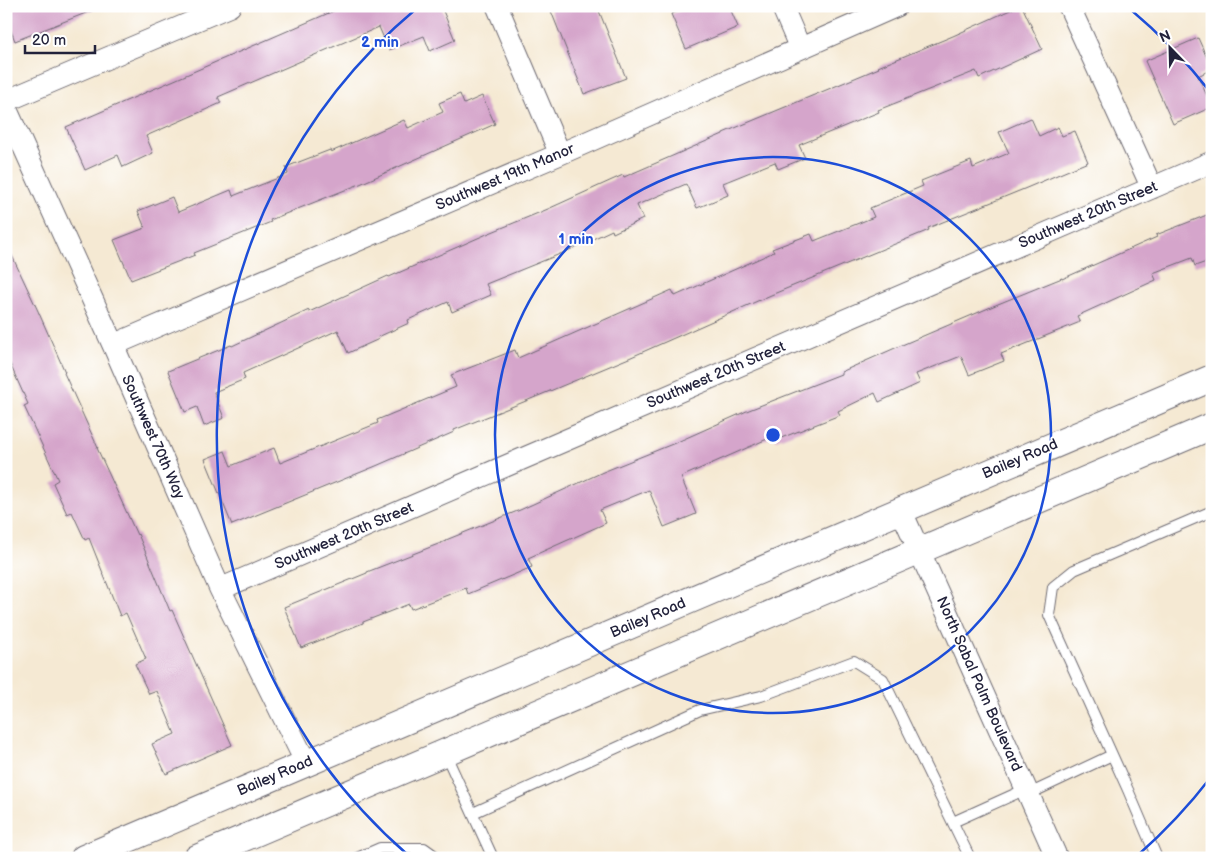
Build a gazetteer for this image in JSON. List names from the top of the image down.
{
  "streets": {
    "street": [
      "Southwest 19th Manor",
      "Southwest 20th Street",
      "Southwest 70th Way",
      "Bailey Road",
      "North Sabal Palm Boulevard"
    ]
  },
  "crossings": [
    ["Southwest 19th Manor", "Southwest 70th Way"],
    ["Southwest 20th Street", "Southwest 70th Way"],
    ["Southwest 70th Way", "Bailey Road"],
    ["Bailey Road", "North Sabal Palm Boulevard"]
  ],
  "scale_bar": "20 m",
  "north": "top left",
  "rings": ["2 min", "1 min"]
}
